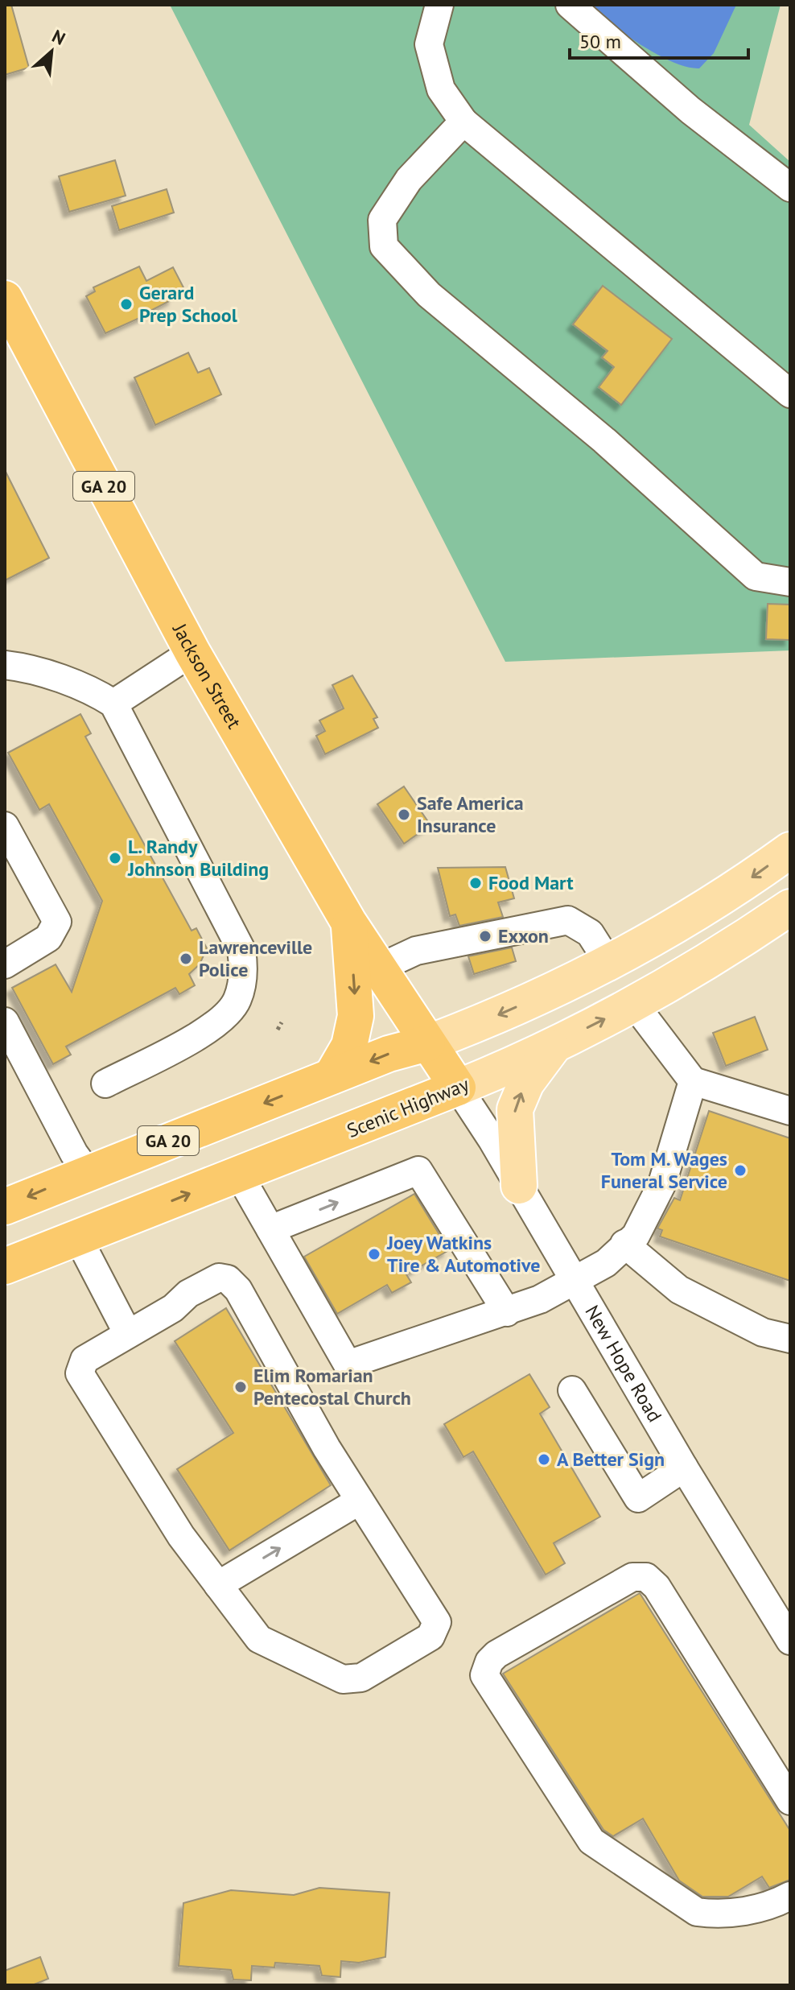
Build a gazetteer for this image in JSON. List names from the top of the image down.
{
  "streets": {
    "highway": ["GA 20", "Jackson Street", "Scenic Highway"],
    "street": ["New Hope Road"]
  },
  "crossings": [
    ["Jackson Street", "Scenic Highway"],
    ["Jackson Street", "New Hope Road"],
    ["Scenic Highway", "New Hope Road"]
  ],
  "places": [
    "Gerard Prep School",
    "Safe America Insurance",
    "L. Randy Johnson Building",
    "Food Mart",
    "Exxon",
    "Lawrenceville Police",
    "Tom M. Wages Funeral Service",
    "Joey Watkins Tire & Automotive",
    "Elim Romarian Pentecostal Church",
    "A Better Sign"
  ],
  "scale_bar": "50 m",
  "north": "top right"
}
